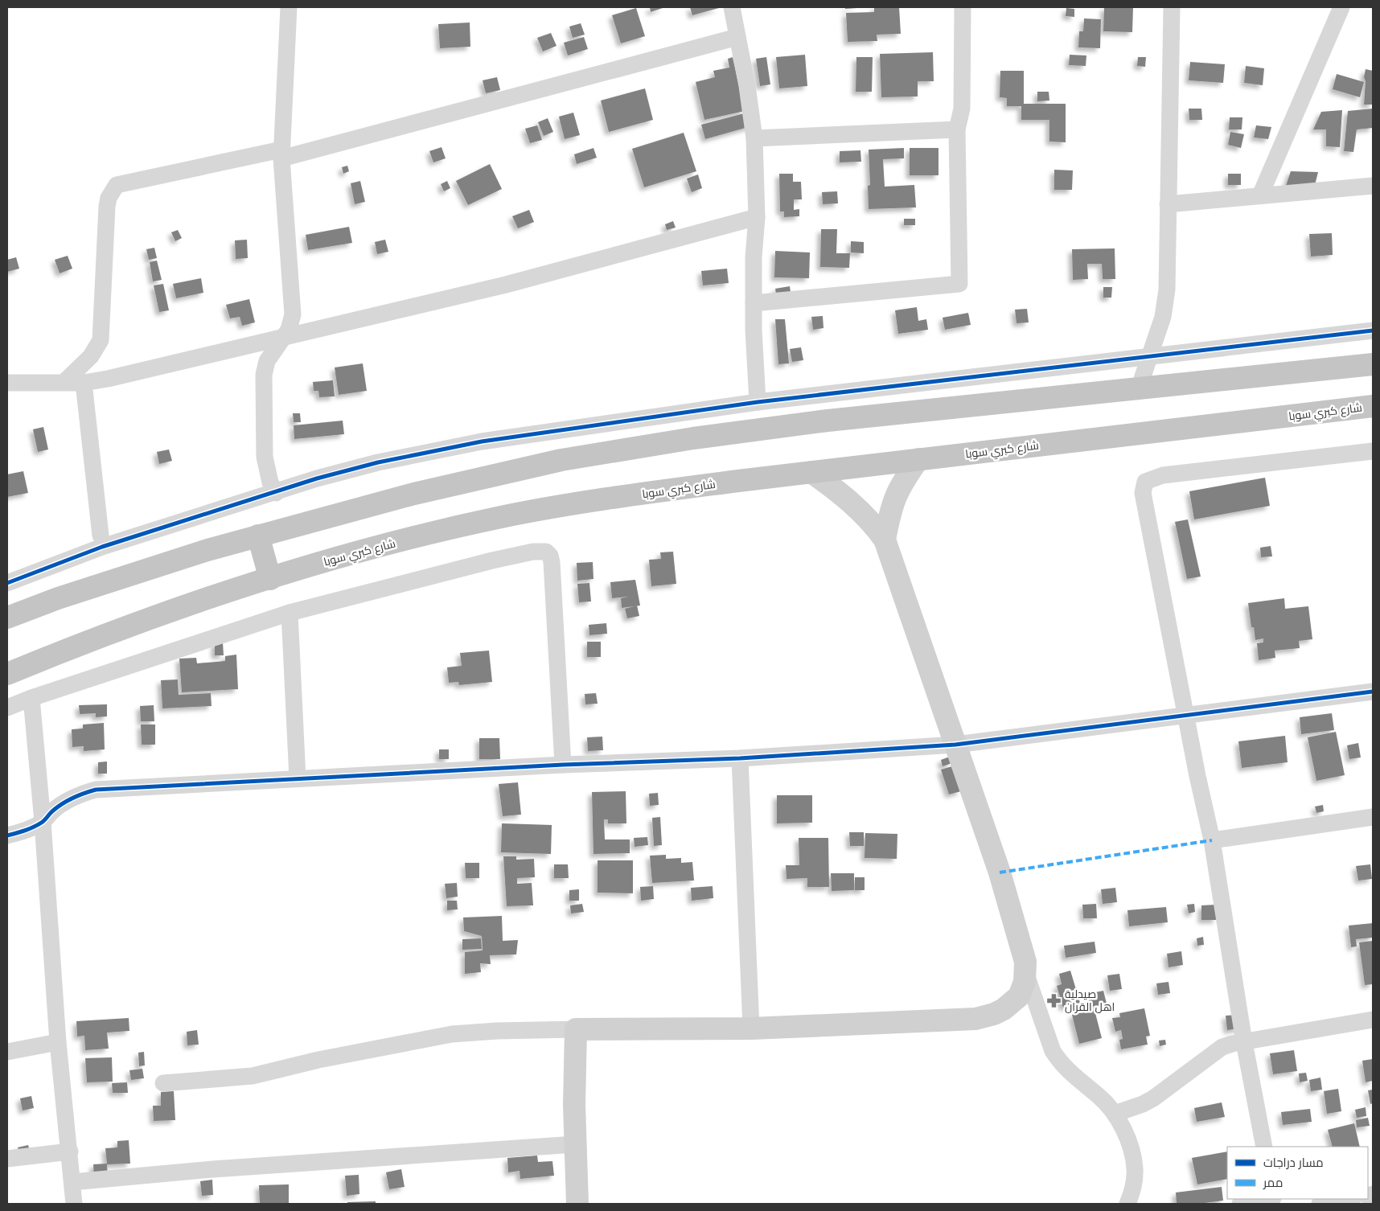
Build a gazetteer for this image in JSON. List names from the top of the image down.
{
  "streets": {
    "highway": ["شارع كبري سوبا"]
  },
  "places": {
    "pharmacy": ["صيدلية اهل القران"]
  },
  "legend": ["مسار دراجات", "ممر"]
}
